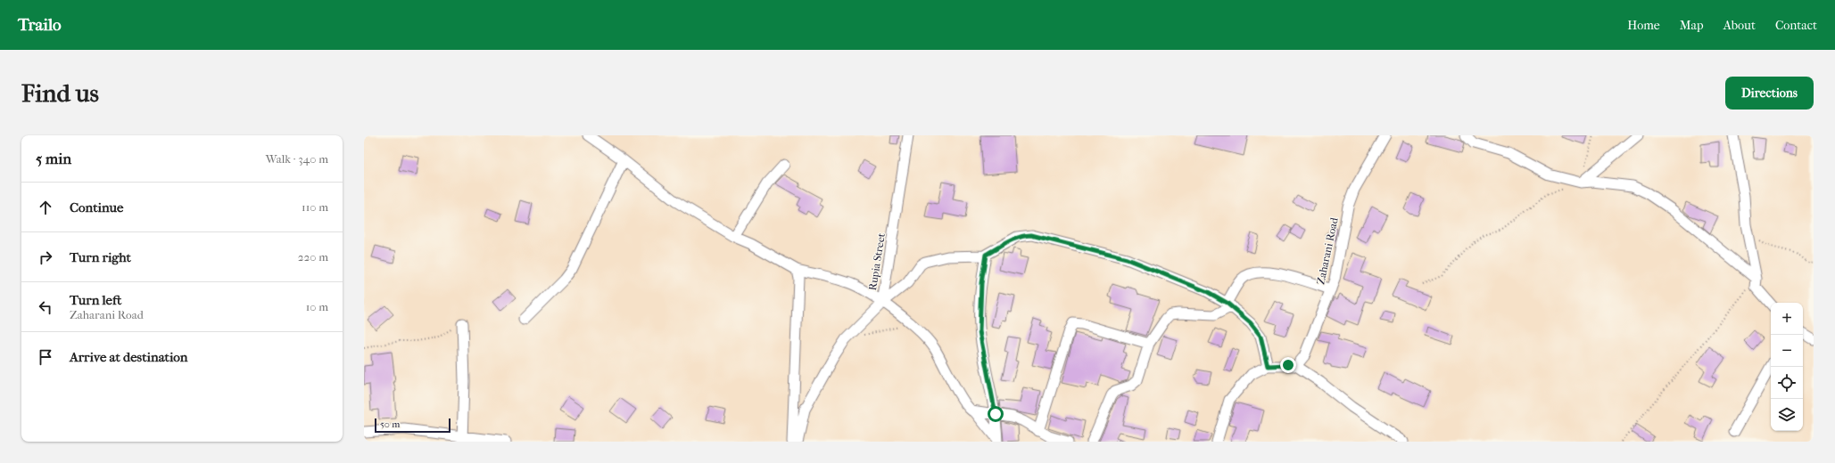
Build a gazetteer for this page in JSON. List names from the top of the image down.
{
  "streets": {
    "street": ["Zaharani Road", "Rupia Street"]
  },
  "scale_bar": "50 m",
  "page": {
    "header": "Trailo",
    "nav": [
      "Home",
      "Map",
      "About",
      "Contact"
    ],
    "buttons": "Directions",
    "title": "Find us",
    "heading": ["5 min", "Walk · 340 m"],
    "list": [
      ["Continue", "110 m"],
      ["Turn right", "220 m"],
      ["Turn left", "Zaharani Road", "10 m"],
      "Arrive at destination"
    ],
    "map_buttons": ["+", "−"],
    "scale": "50 m"
  }
}
